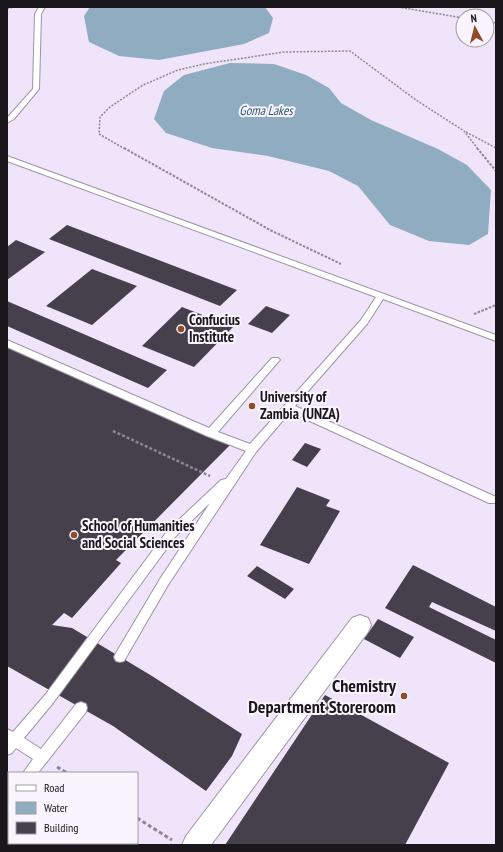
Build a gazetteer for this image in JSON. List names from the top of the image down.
{
  "water": ["Goma Lakes"],
  "places": [
    "Confucius Institute",
    "University of Zambia (UNZA)",
    "School of Humanities and Social Sciences",
    "Chemistry Department Storeroom"
  ],
  "legend": ["Road", "Water", "Building"],
  "north": "top"
}
